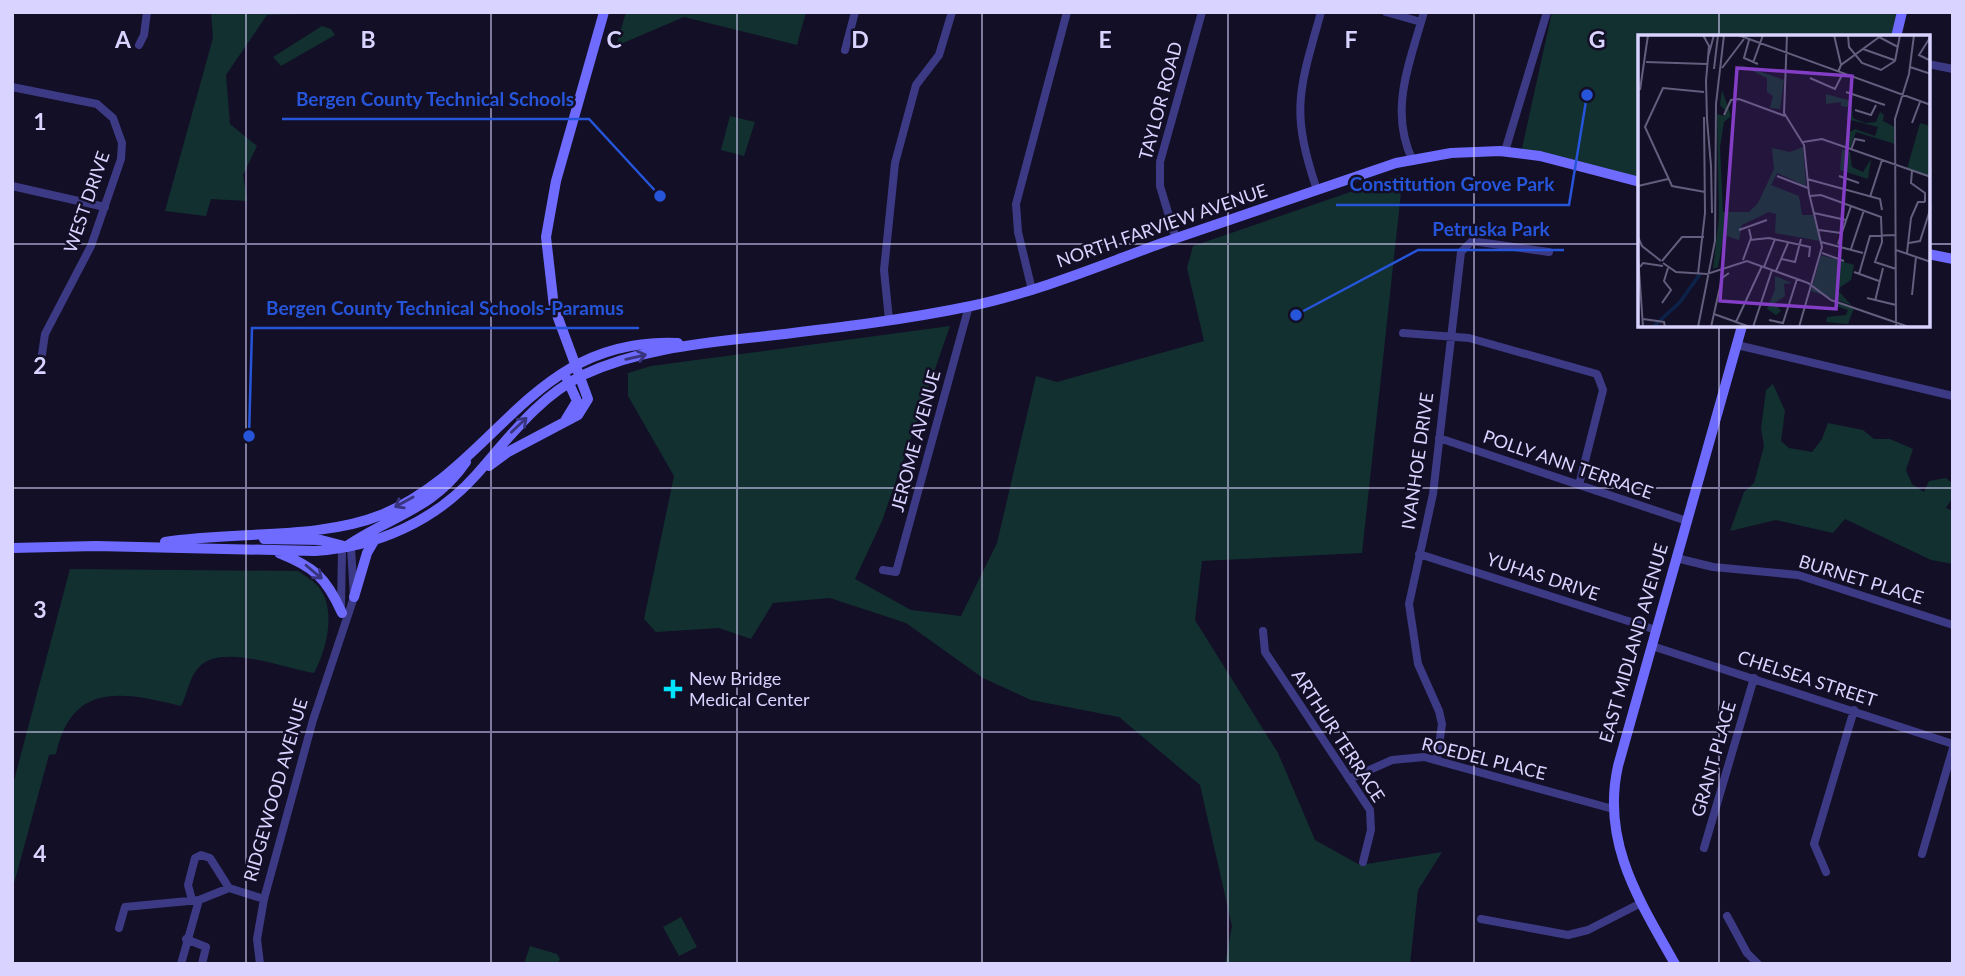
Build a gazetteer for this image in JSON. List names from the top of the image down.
{
  "streets": {
    "street": [
      "TAYLOR ROAD",
      "WEST DRIVE",
      "NORTH FARVIEW AVENUE",
      "JEROME AVENUE",
      "IVANHOE DRIVE",
      "POLLY ANN TERRACE",
      "YUHAS DRIVE",
      "BURNET PLACE",
      "EAST MIDLAND AVENUE",
      "CHELSEA STREET",
      "ARTHUR TERRACE",
      "ROEDEL PLACE",
      "GRANT PLACE",
      "RIDGEWOOD AVENUE"
    ]
  },
  "crossings": [
    ["TAYLOR ROAD", "NORTH FARVIEW AVENUE"],
    ["NORTH FARVIEW AVENUE", "JEROME AVENUE"],
    ["NORTH FARVIEW AVENUE", "RIDGEWOOD AVENUE"],
    ["IVANHOE DRIVE", "POLLY ANN TERRACE"],
    ["IVANHOE DRIVE", "YUHAS DRIVE"],
    ["IVANHOE DRIVE", "ROEDEL PLACE"],
    ["POLLY ANN TERRACE", "EAST MIDLAND AVENUE"],
    ["YUHAS DRIVE", "EAST MIDLAND AVENUE"],
    ["BURNET PLACE", "EAST MIDLAND AVENUE"],
    ["EAST MIDLAND AVENUE", "CHELSEA STREET"],
    ["EAST MIDLAND AVENUE", "ROEDEL PLACE"],
    ["CHELSEA STREET", "GRANT PLACE"],
    ["ARTHUR TERRACE", "ROEDEL PLACE"]
  ],
  "places": {
    "other": [
      "Constitution Grove Park",
      "Bergen County Technical Schools",
      "Petruska Park",
      "Bergen County Technical Schools-Paramus"
    ],
    "health": ["New Bridge Medical Center"]
  },
  "grid": {
    "columns": [
      "A",
      "B",
      "C",
      "D",
      "E",
      "F",
      "G"
    ],
    "rows": [
      "1",
      "2",
      "3",
      "4"
    ]
  }
}
